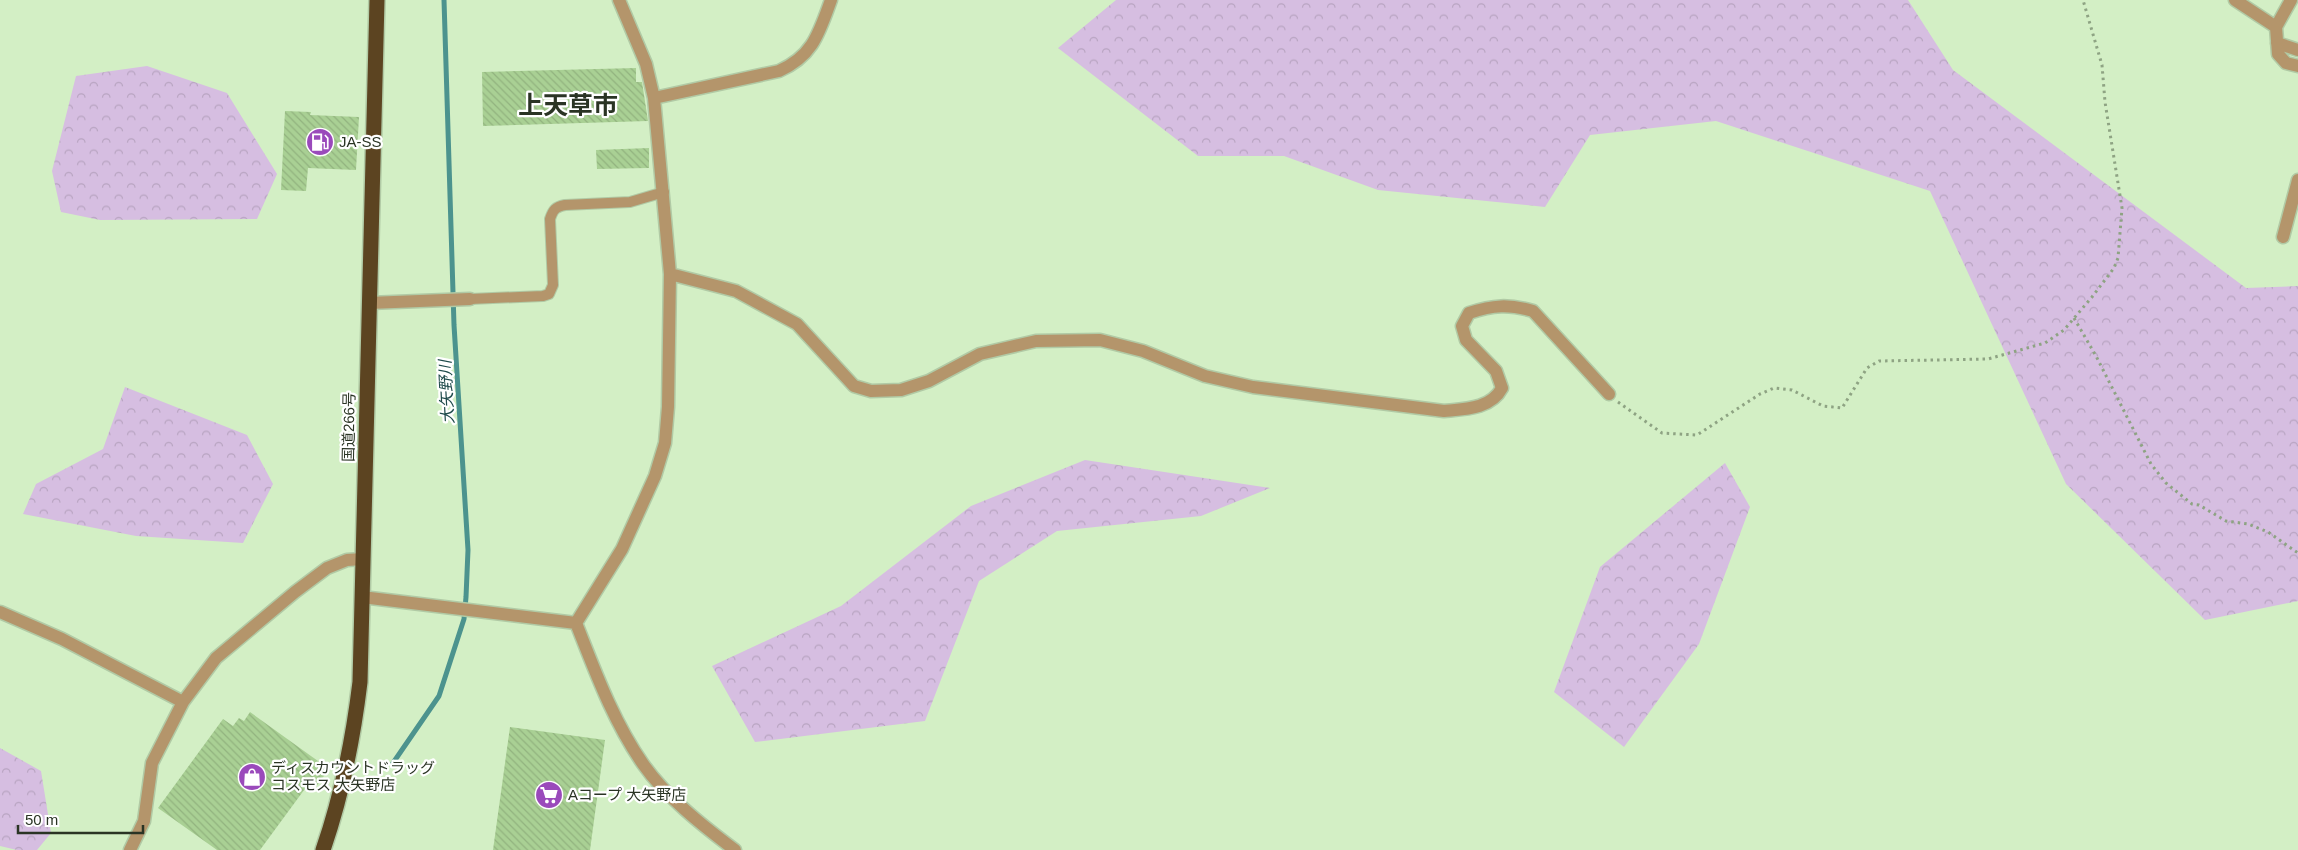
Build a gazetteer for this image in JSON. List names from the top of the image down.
{
  "streets": {
    "highway": ["国道266号"]
  },
  "districts": ["上天草市"],
  "water": ["大矢野川"],
  "places": {
    "fuel station": ["JA-SS"],
    "shop": ["ディスカウントドラッグ コスモス 大矢野店"],
    "supermarket": ["Aコープ 大矢野店"]
  },
  "scale_bar": "50 m"
}
